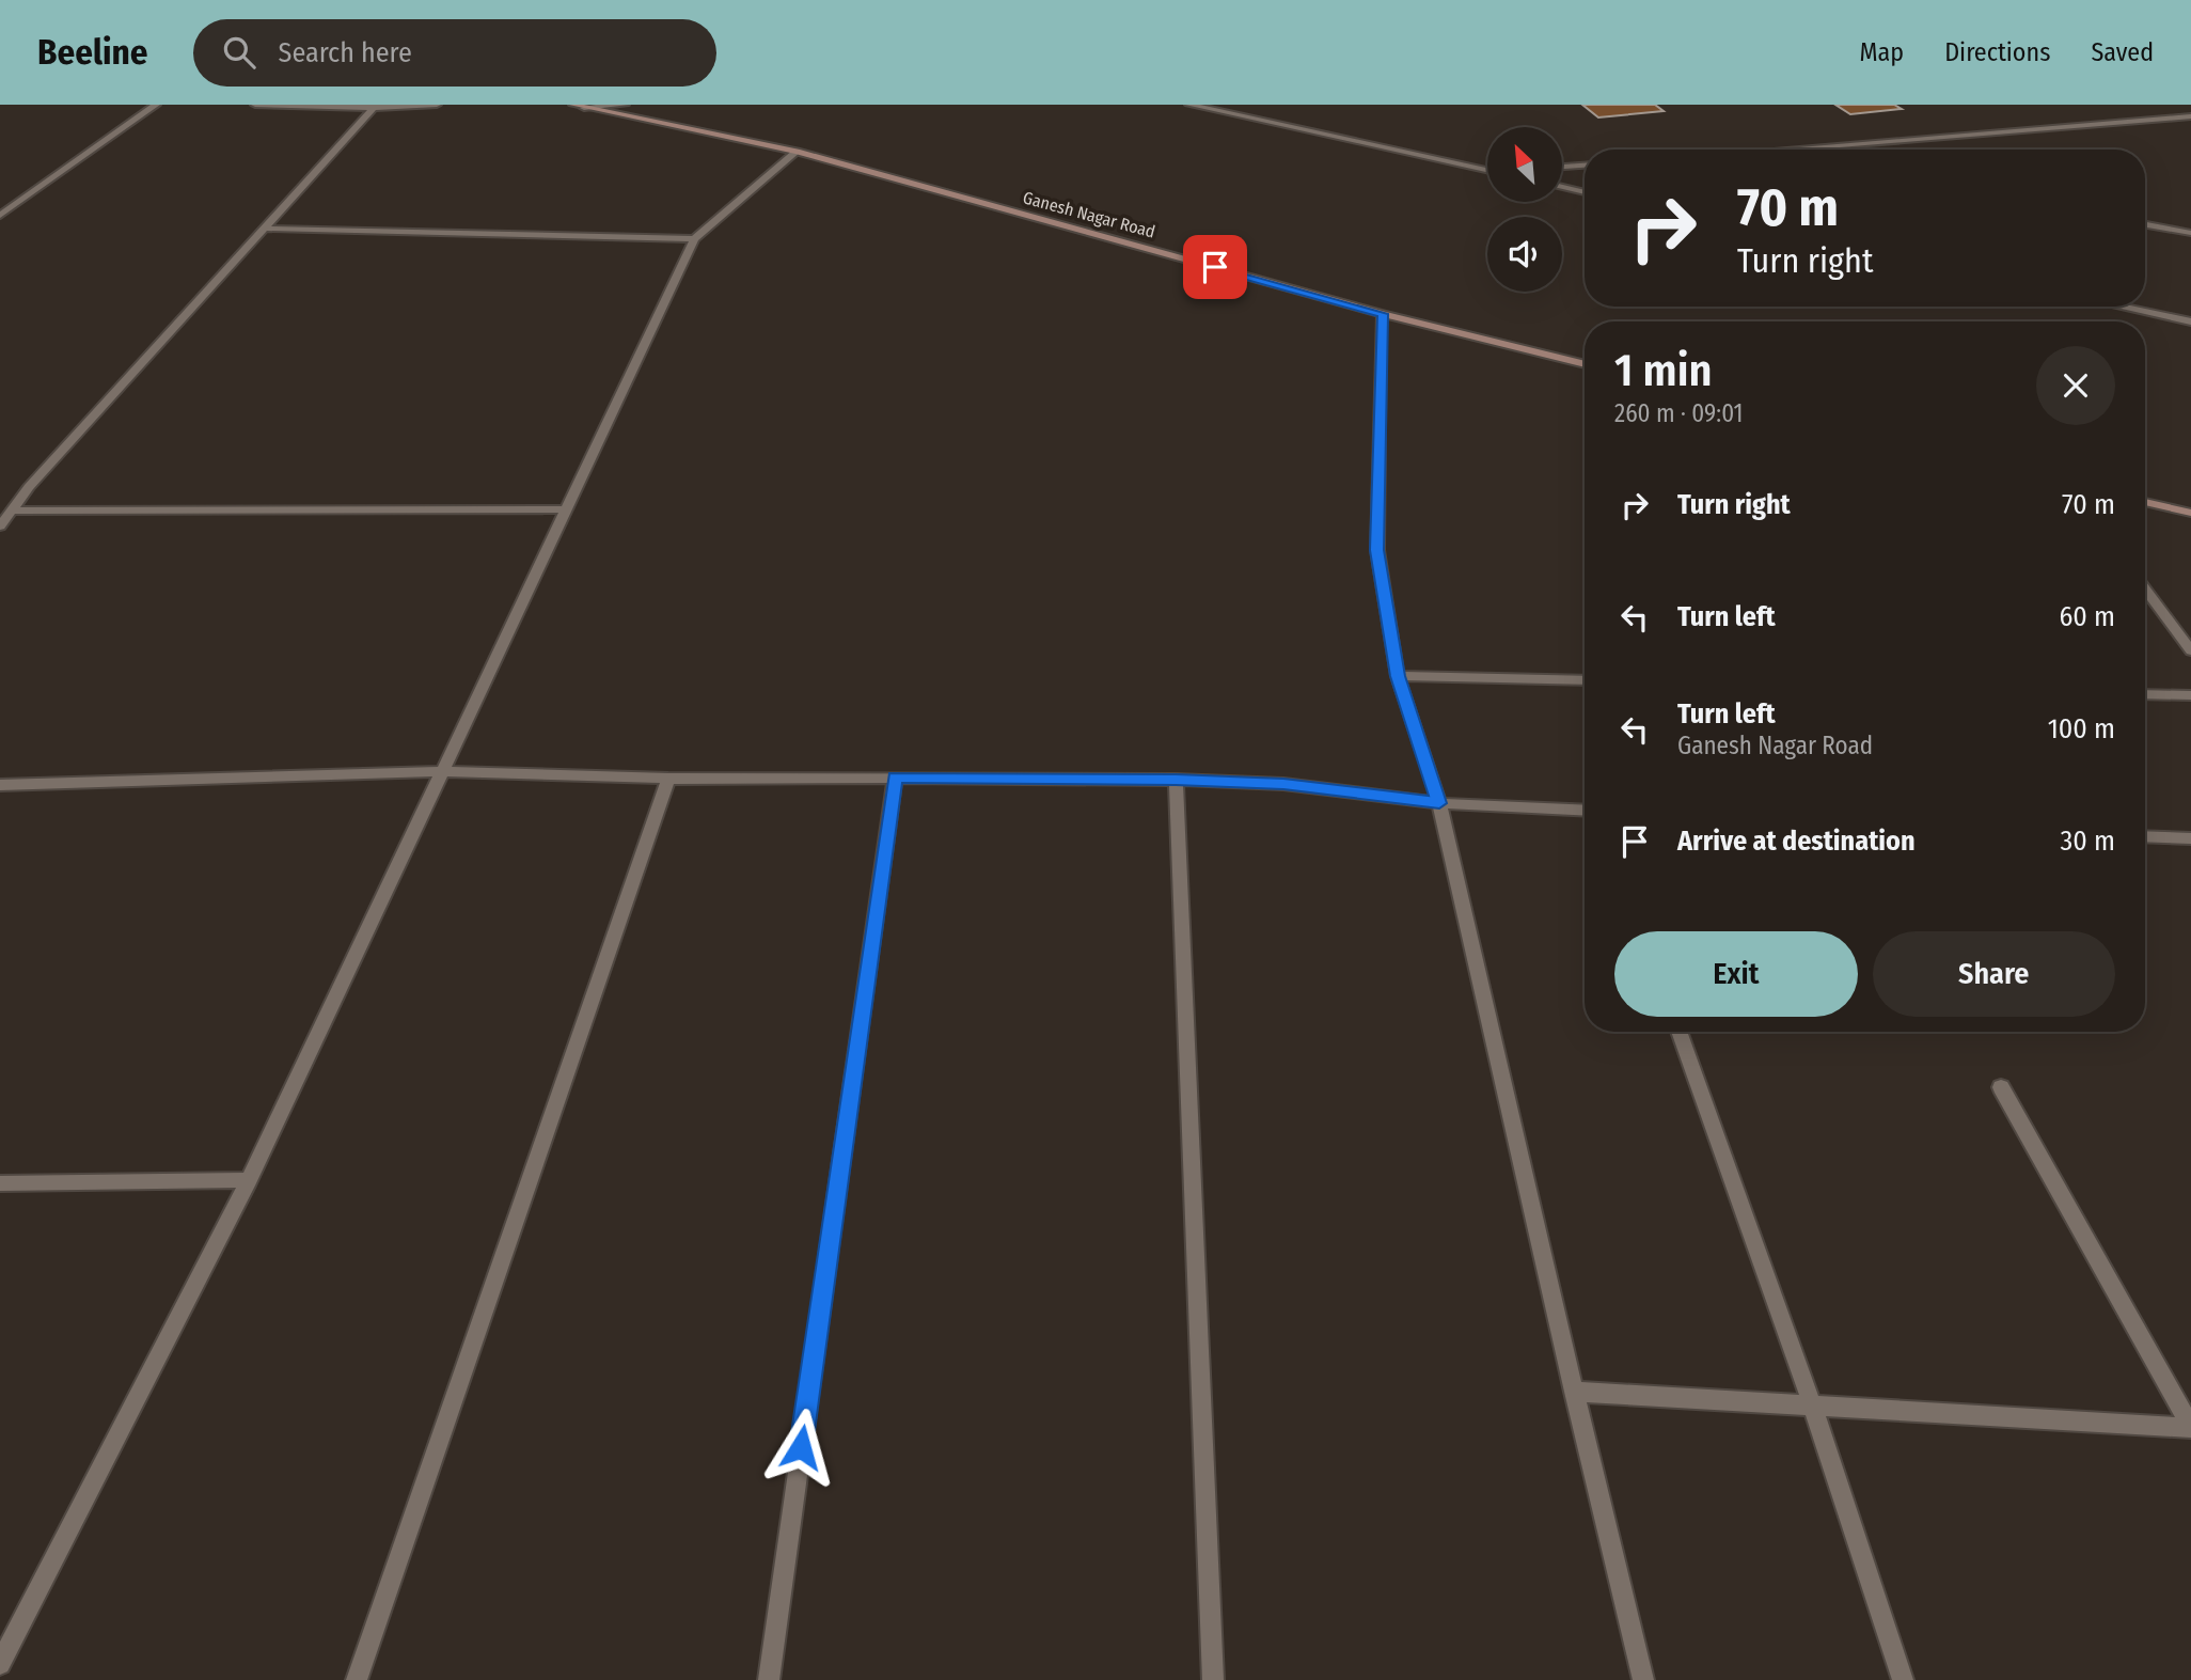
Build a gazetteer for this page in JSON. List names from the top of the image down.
{
  "streets": {
    "street": ["Ganesh Nagar Road"]
  },
  "north": "top left",
  "page": {
    "header": "Beeline",
    "search": "Search here",
    "nav": ["Map", "Directions", "Saved"],
    "turn": ["70 m", "Turn right"],
    "heading": ["1 min", "260 m · 09:01"],
    "list": [
      {
        "name": "Turn right",
        "value": "70 m"
      },
      {
        "name": "Turn left",
        "value": "60 m"
      },
      {
        "name": "Turn left",
        "note": "Ganesh Nagar Road",
        "value": "100 m"
      },
      {
        "name": "Arrive at destination",
        "value": "30 m"
      }
    ],
    "buttons": ["Exit", "Share"]
  }
}
